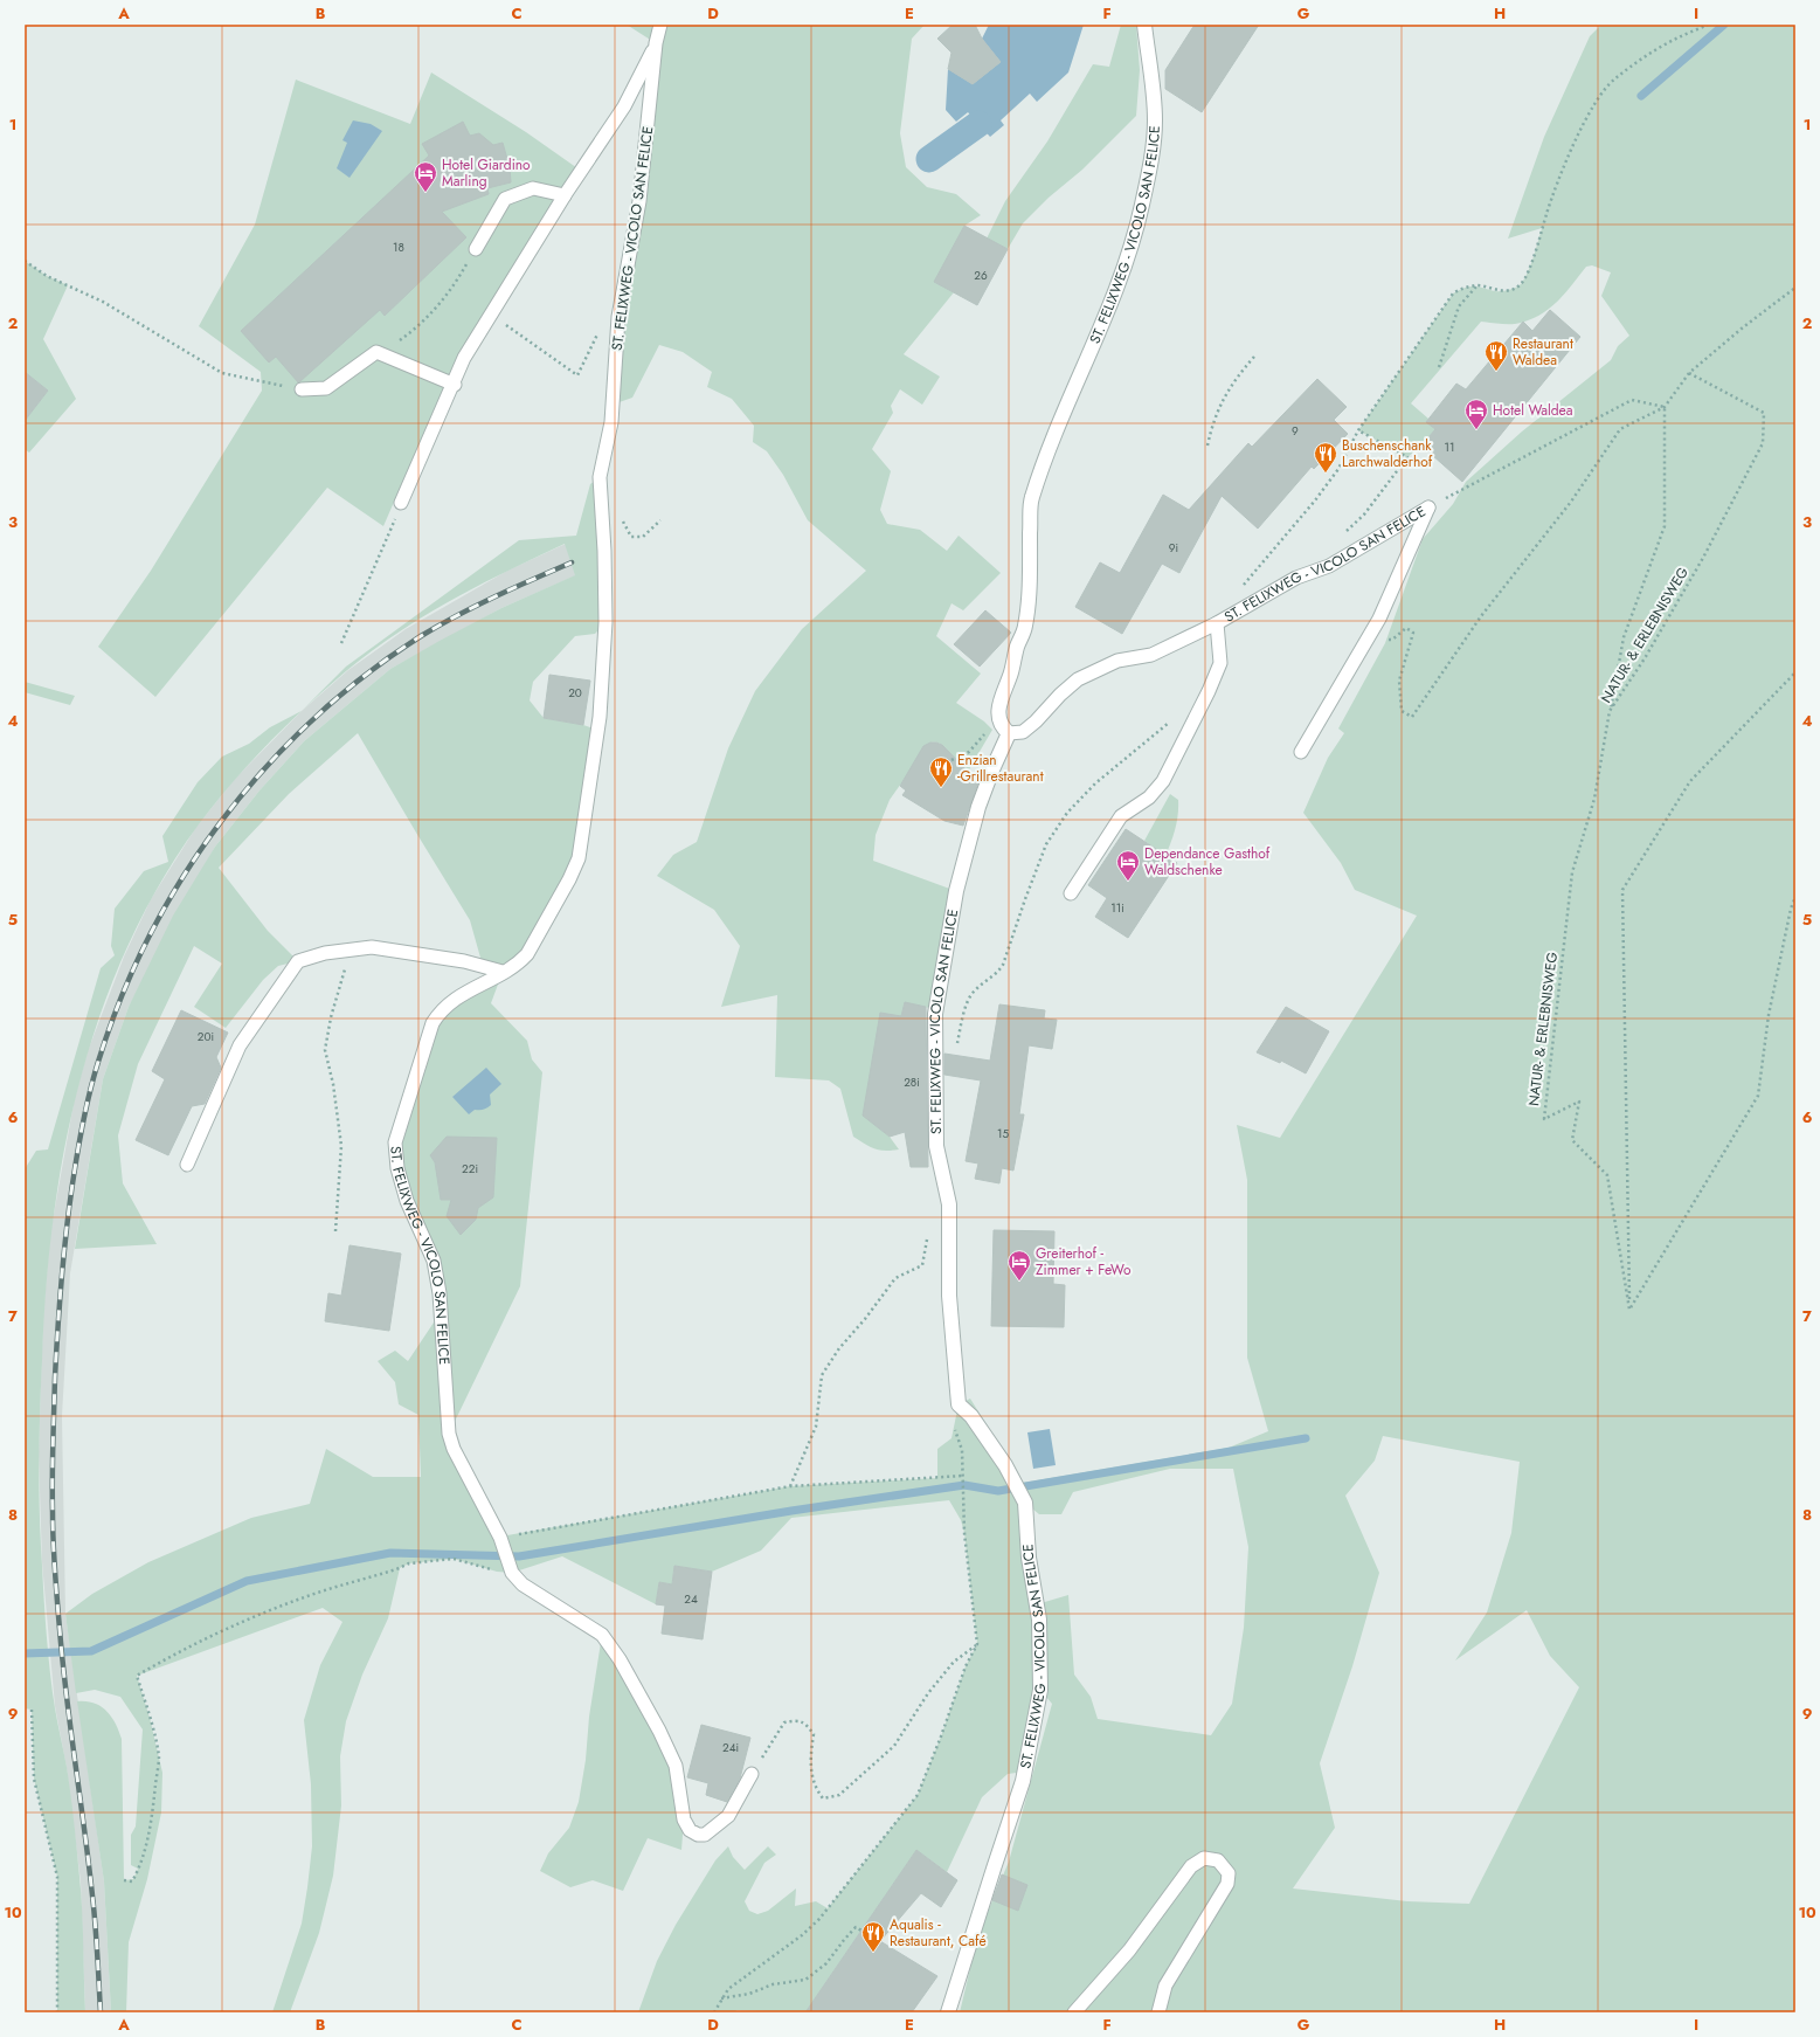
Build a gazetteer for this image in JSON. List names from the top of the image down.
{
  "streets": {
    "street": ["ST. FELIXWEG - VICOLO SAN FELICE"],
    "path": ["NATUR- & ERLEBNISWEG"]
  },
  "places": {
    "hotel": [
      "Hotel Giardino Marling",
      "Hotel Waldea",
      "Dependance Gasthof Waldschenke",
      "Greiterhof - Zimmer + FeWo"
    ],
    "restaurant": [
      "Restaurant Waldea",
      "Buschenschank Larchwalderhof",
      "Enzian -Grillrestaurant",
      "Aqualis - Restaurant, Café"
    ]
  },
  "house_numbers": [
    "18",
    "26",
    "9",
    "11",
    "9i",
    "20",
    "11i",
    "20i",
    "28i",
    "15",
    "22i",
    "24",
    "24i"
  ],
  "grid": {
    "columns": [
      "A",
      "B",
      "C",
      "D",
      "E",
      "F",
      "G",
      "H",
      "I"
    ],
    "rows": [
      "1",
      "2",
      "3",
      "4",
      "5",
      "6",
      "7",
      "8",
      "9",
      "10"
    ]
  }
}
